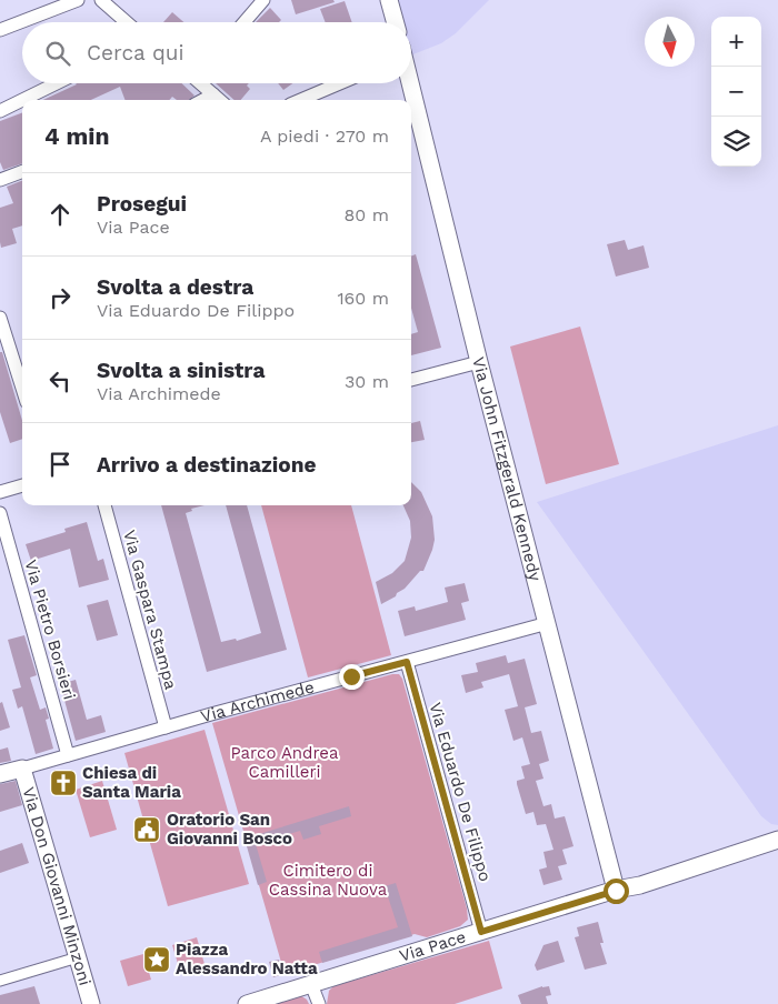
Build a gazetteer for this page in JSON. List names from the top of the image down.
{
  "streets": {
    "street": [
      "Via John Fitzgerald Kennedy",
      "Via Gaspara Stampa",
      "Via Pietro Borsieri",
      "Via Archimede",
      "Via Eduardo De Filippo",
      "Via Don Giovanni Minzoni",
      "Via Pace"
    ]
  },
  "crossings": [
    ["Via John Fitzgerald Kennedy", "Via Archimede"],
    ["Via John Fitzgerald Kennedy", "Via Pace"],
    ["Via Gaspara Stampa", "Via Archimede"],
    ["Via Pietro Borsieri", "Via Archimede"],
    ["Via Archimede", "Via Eduardo De Filippo"],
    ["Via Archimede", "Via Don Giovanni Minzoni"],
    ["Via Eduardo De Filippo", "Via Pace"]
  ],
  "parks": ["Parco Andrea Camilleri", "Cimitero di Cassina Nuova"],
  "places": {
    "church": ["Chiesa di Santa Maria"],
    "public building": ["Oratorio San Giovanni Bosco"],
    "place": ["Piazza Alessandro Natta"]
  },
  "north": "bottom",
  "page": {
    "map_buttons": ["+", "−"],
    "search": "Cerca qui",
    "heading": ["4 min", "A piedi · 270 m"],
    "list": [
      ["Prosegui", "Via Pace", "80 m"],
      ["Svolta a destra", "Via Eduardo De Filippo", "160 m"],
      ["Svolta a sinistra", "Via Archimede", "30 m"],
      "Arrivo a destinazione"
    ]
  }
}
